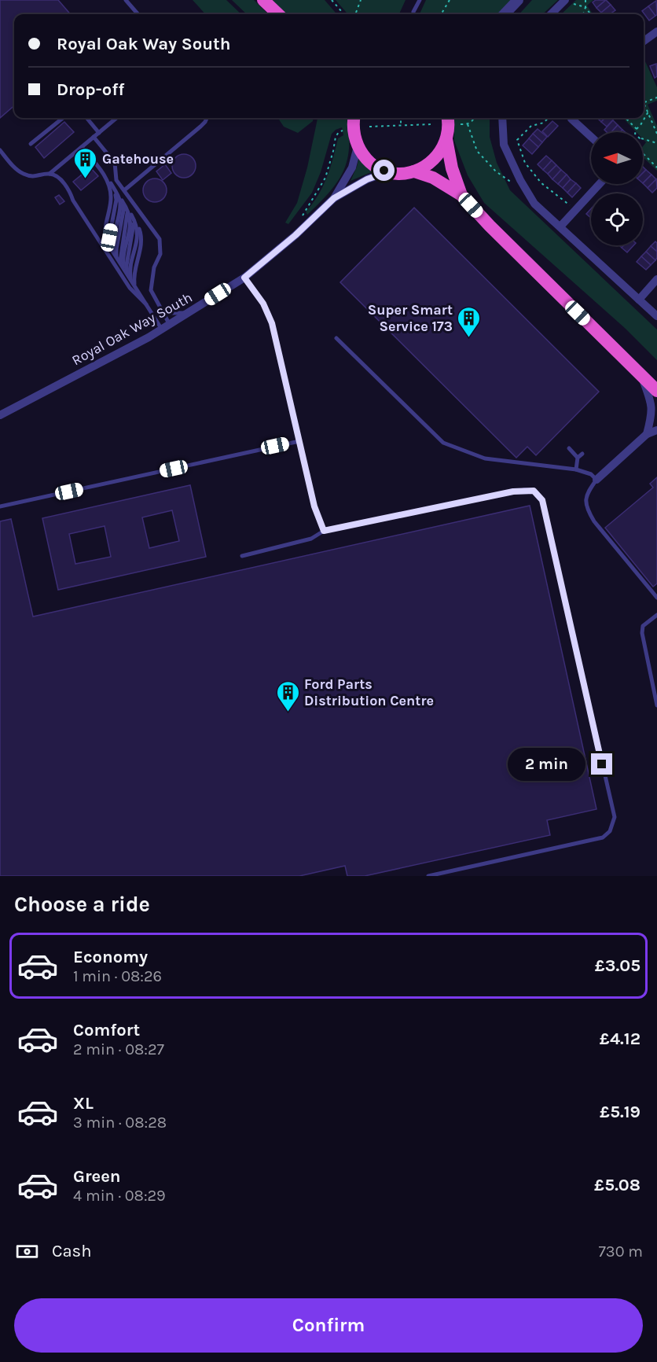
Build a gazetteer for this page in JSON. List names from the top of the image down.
{
  "streets": {
    "street": ["Royal Oak Way South"]
  },
  "places": {
    "building": ["Gatehouse", "Super Smart Service 173", "Ford Parts Distribution Centre"]
  },
  "north": "left",
  "page": {
    "banner": ["Royal Oak Way South", "Drop-off"],
    "bubble": "2 min",
    "heading": "Choose a ride",
    "list": [
      {
        "name": "Economy",
        "note": "1 min · 08:26",
        "value": "£3.05"
      },
      {
        "name": "Comfort",
        "note": "2 min · 08:27",
        "value": "£4.12"
      },
      {
        "name": "XL",
        "note": "3 min · 08:28",
        "value": "£5.19"
      },
      {
        "name": "Green",
        "note": "4 min · 08:29",
        "value": "£5.08"
      }
    ],
    "pay": ["Cash", "730 m"],
    "buttons": "Confirm"
  }
}
